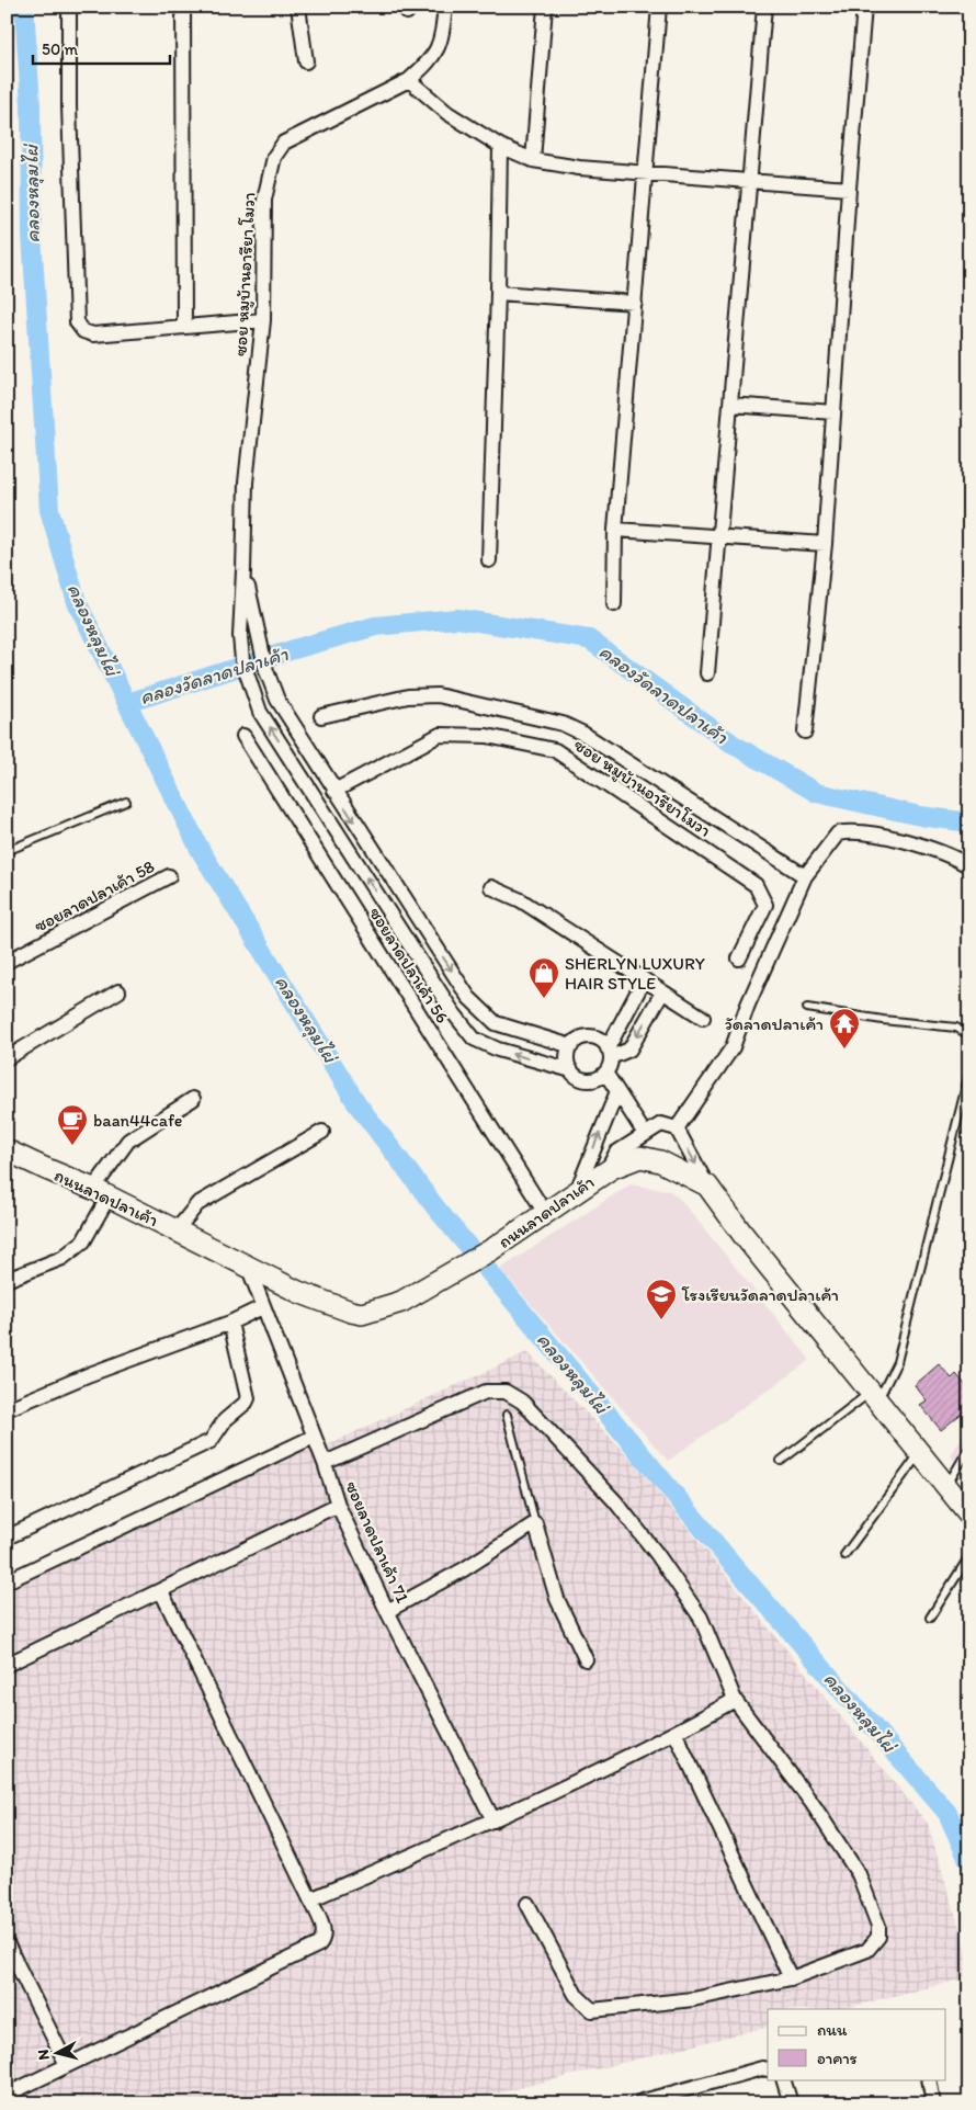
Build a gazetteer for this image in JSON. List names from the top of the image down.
{
  "streets": {
    "main road": ["ถนนลาดปลาเค้า"],
    "street": [
      "ซอย หมูบ้านอารียา โมวา",
      "ซอย หมูบ้านอารียาโมวา",
      "ซอยลาดปลาเค้า 58",
      "ซอยลาดปลาเค้า 56",
      "ซอยลาดปลาเค้า 71"
    ]
  },
  "crossings": [
    ["ซอยลาดปลาเค้า 56", "ถนนลาดปลาเค้า"],
    ["ถนนลาดปลาเค้า", "ซอยลาดปลาเค้า 71"]
  ],
  "water": ["คลองหลุมไผ่", "คลองวัดลาดปลาเค้า"],
  "places": {
    "shop": ["SHERLYN LUXURY HAIR STYLE"],
    "temple": ["วัดลาดปลาเค้า"],
    "cafe": ["baan44cafe"],
    "school or university": ["โรงเรียนวัดลาดปลาเค้า"]
  },
  "legend": ["ถนน", "อาคาร"],
  "scale_bar": "50 m",
  "north": "left"
}
